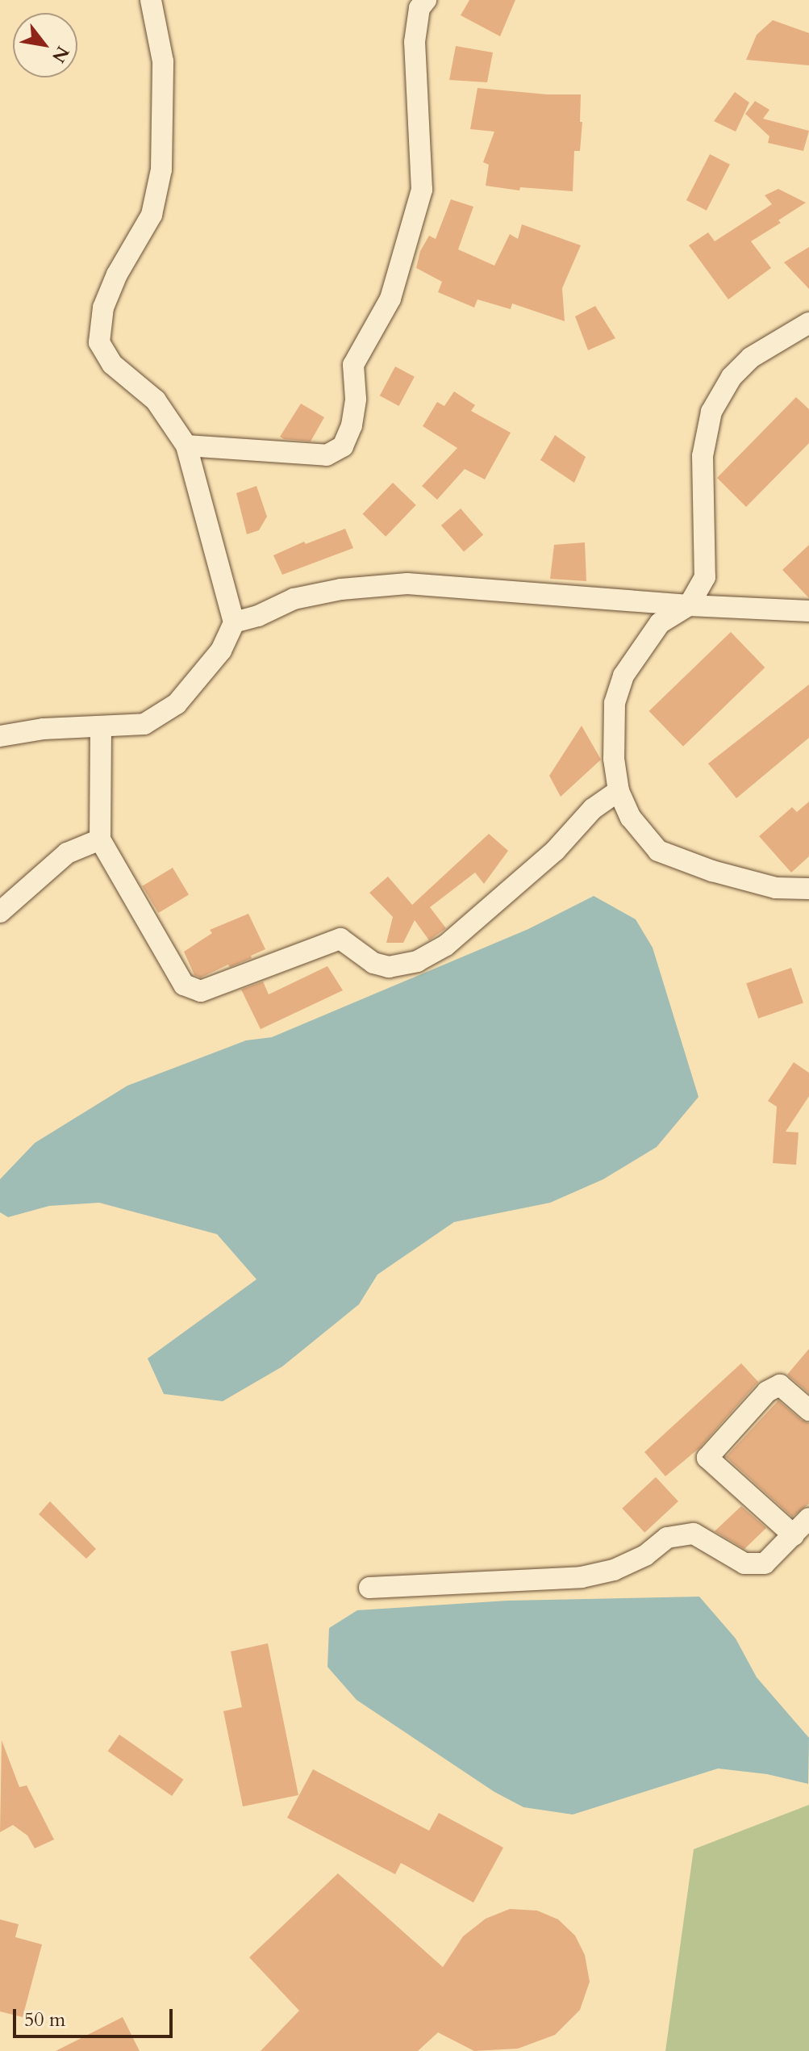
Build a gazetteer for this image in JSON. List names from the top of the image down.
{
  "scale_bar": "50 m",
  "north": "bottom right"
}
